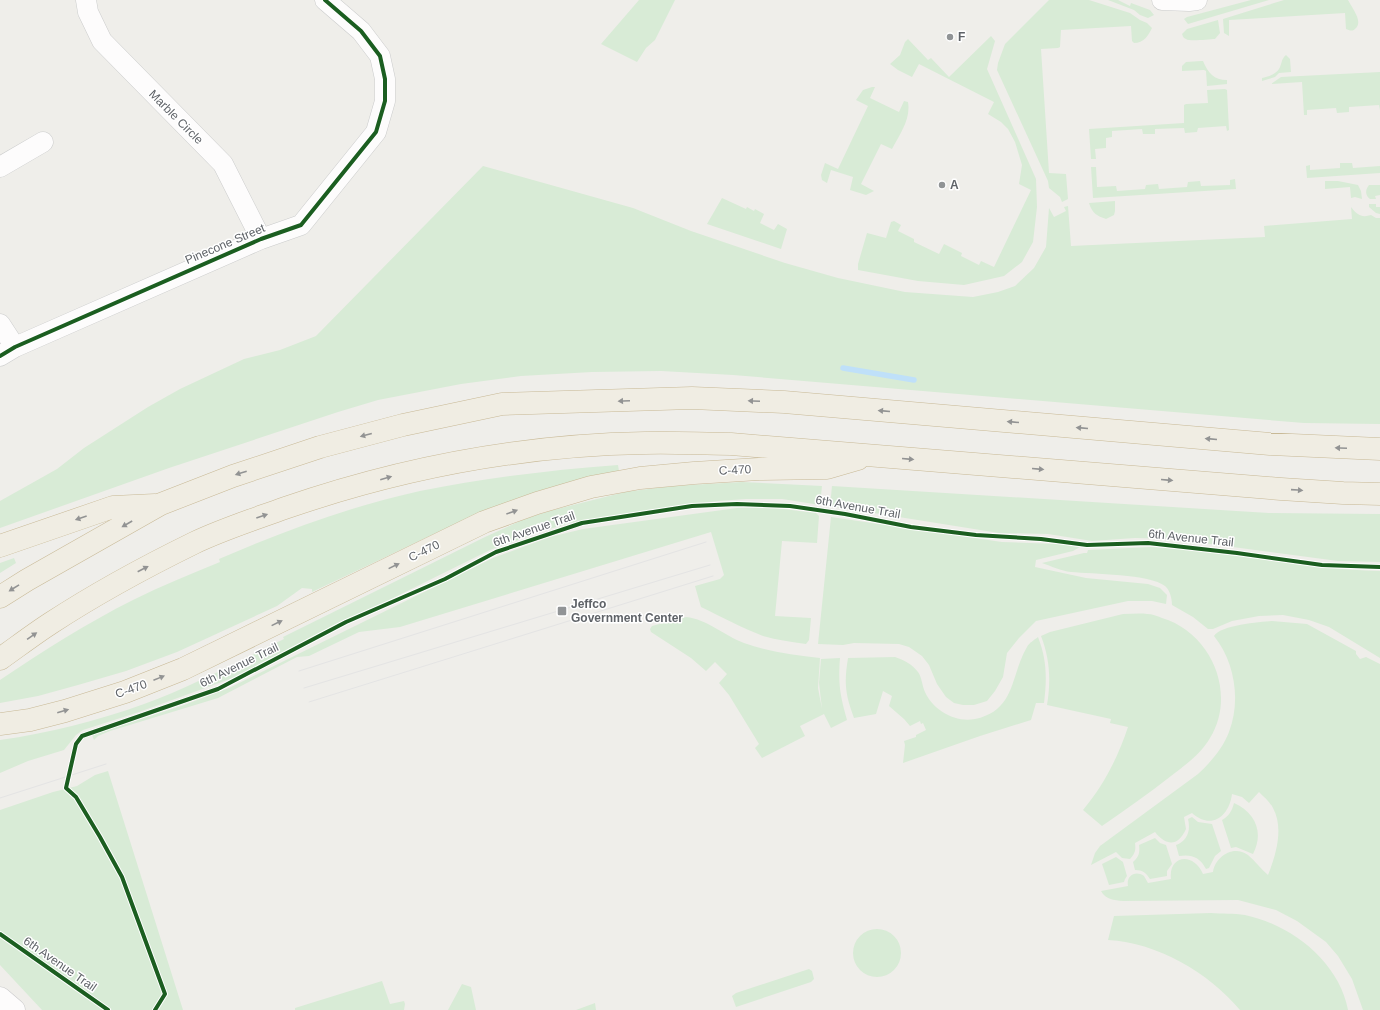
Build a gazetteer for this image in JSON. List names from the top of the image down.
{
  "streets": {
    "highway": ["C-470"],
    "street": ["Marble Circle", "Pinecone Street"],
    "cycle path": ["6th Avenue Trail"]
  },
  "crossings": [
    ["Marble Circle", "Pinecone Street"]
  ],
  "places": {
    "other": ["F", "A"],
    "transit": ["Jeffco Government Center"]
  }
}
